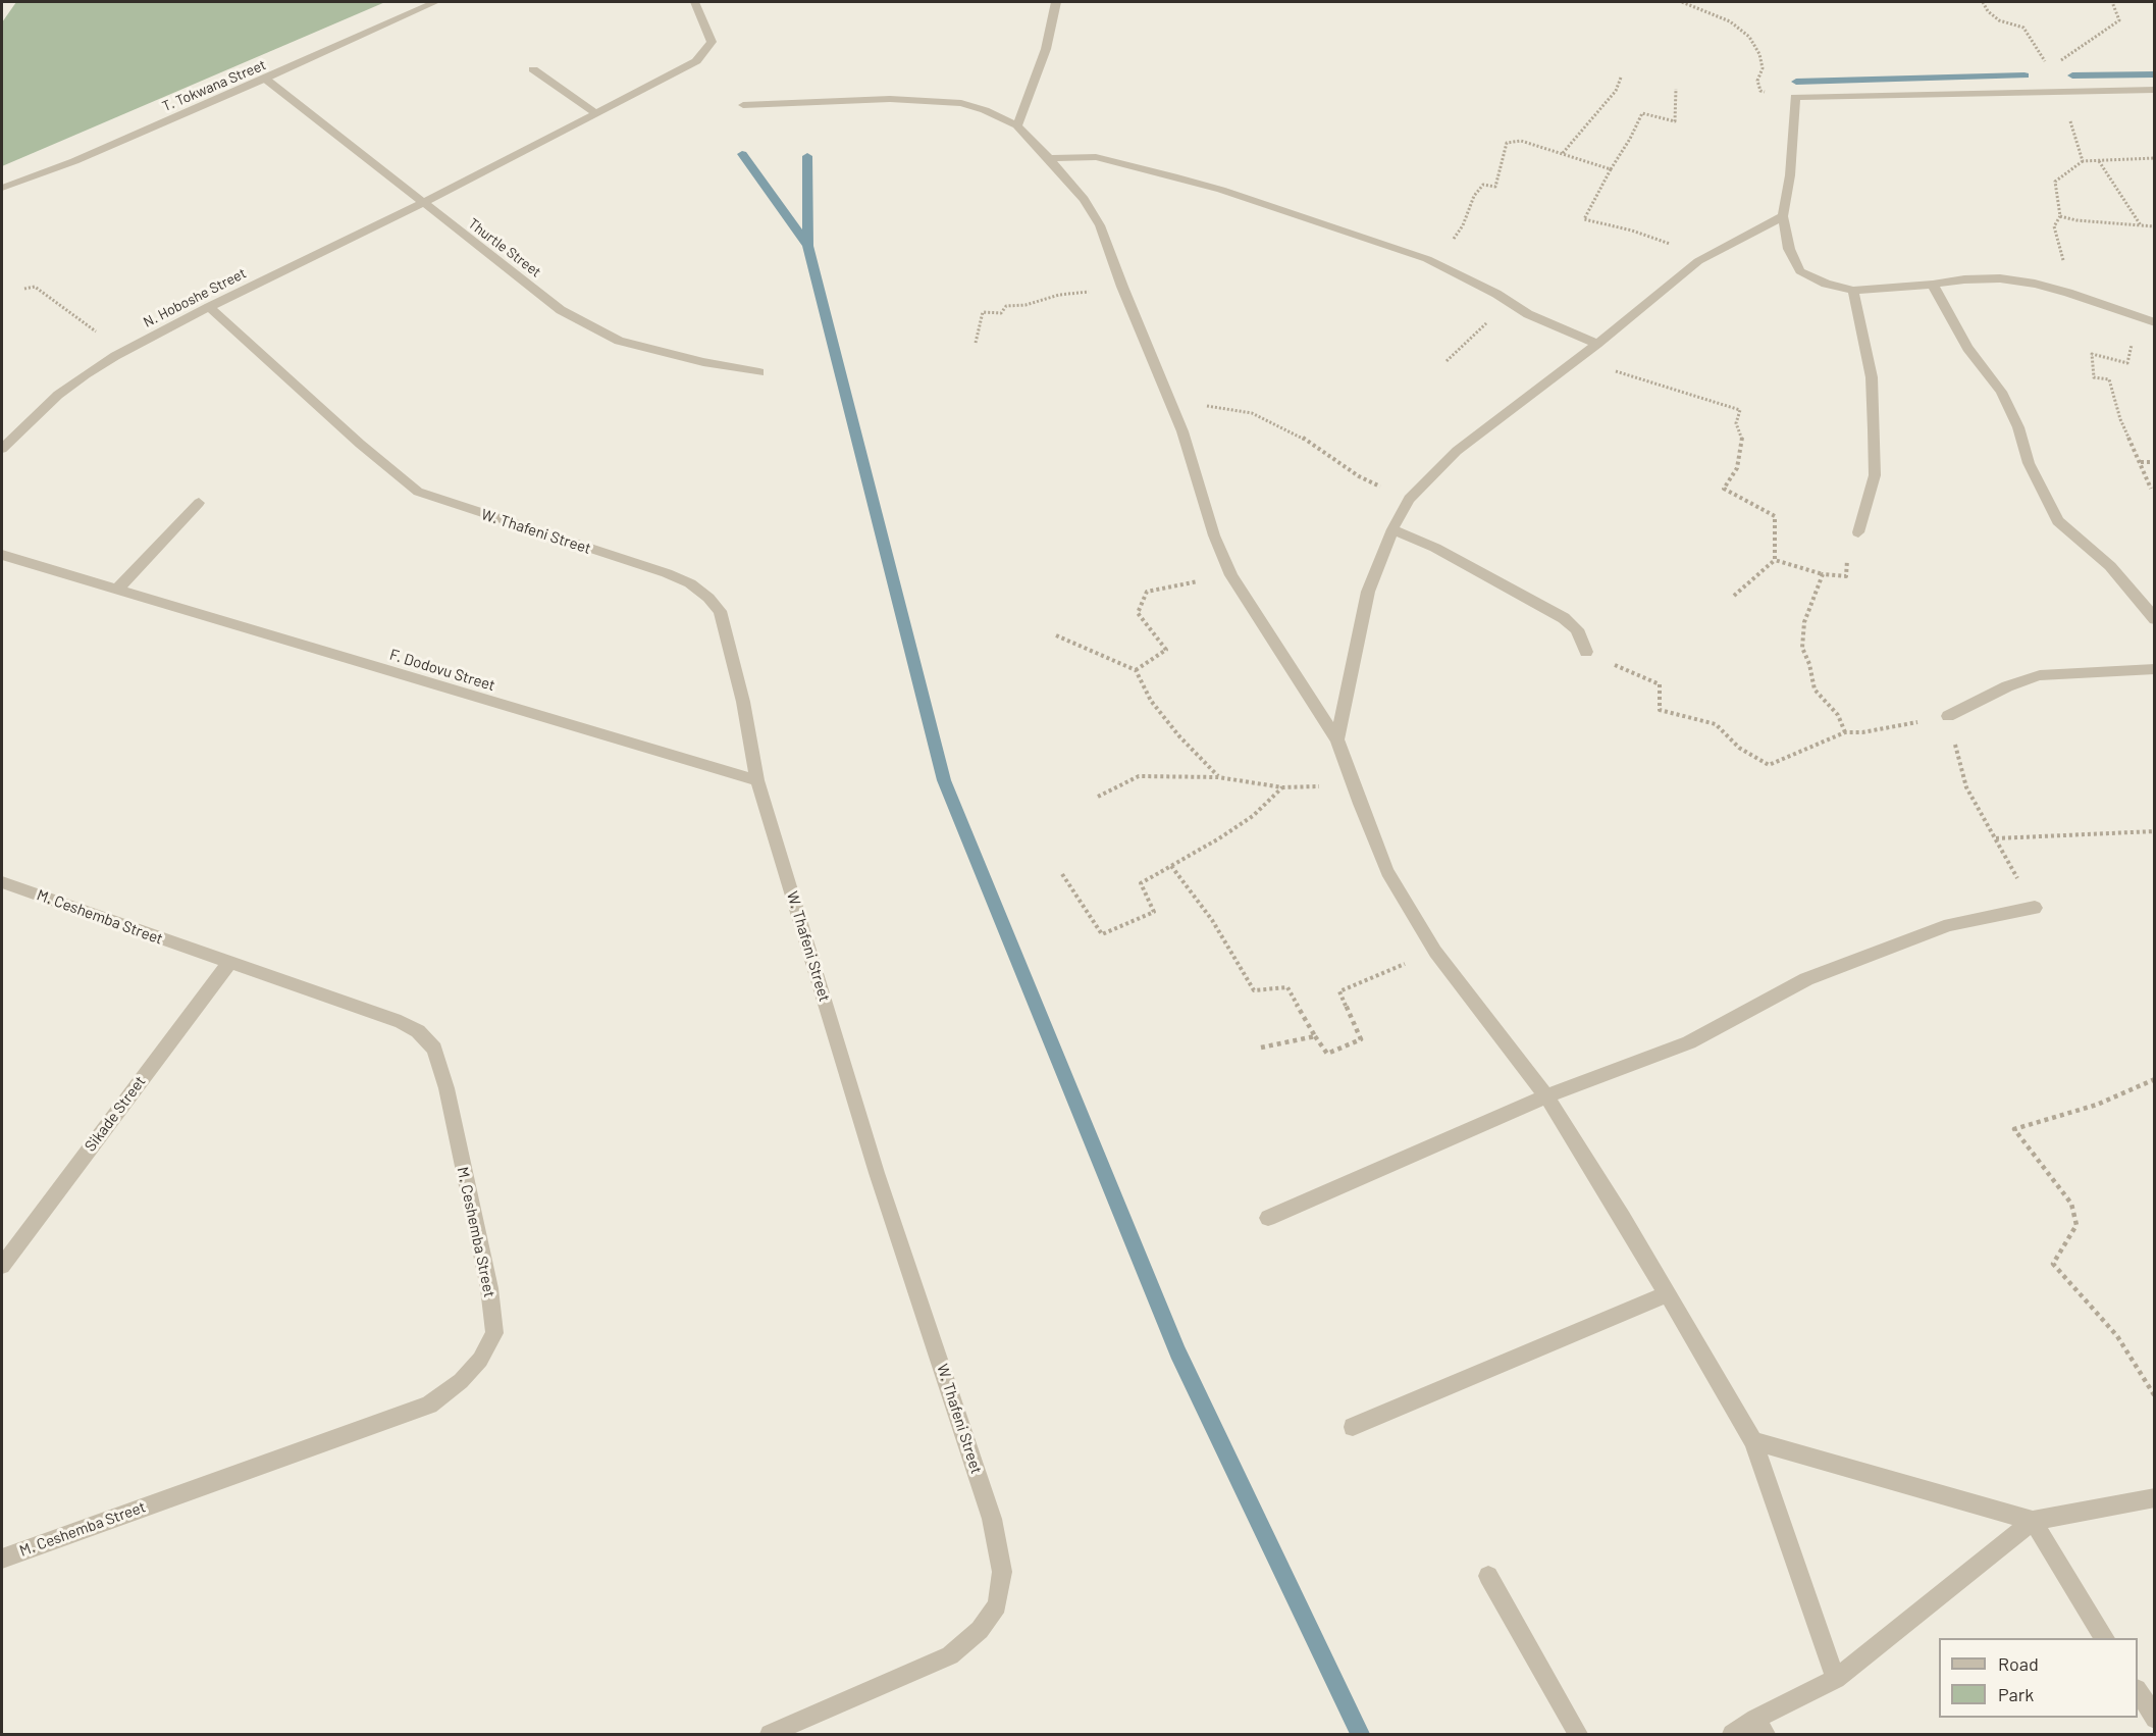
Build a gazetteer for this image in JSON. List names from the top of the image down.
{
  "streets": {
    "street": [
      "T. Tokwana Street",
      "Thurtle Street",
      "N. Hoboshe Street",
      "W. Thafeni Street",
      "F. Dodovu Street",
      "M. Ceshemba Street",
      "Sikade Street"
    ]
  },
  "crossings": [
    ["T. Tokwana Street", "Thurtle Street"],
    ["Thurtle Street", "N. Hoboshe Street"],
    ["N. Hoboshe Street", "W. Thafeni Street"],
    ["W. Thafeni Street", "F. Dodovu Street"],
    ["M. Ceshemba Street", "Sikade Street"]
  ],
  "legend": ["Road", "Park"]
}
